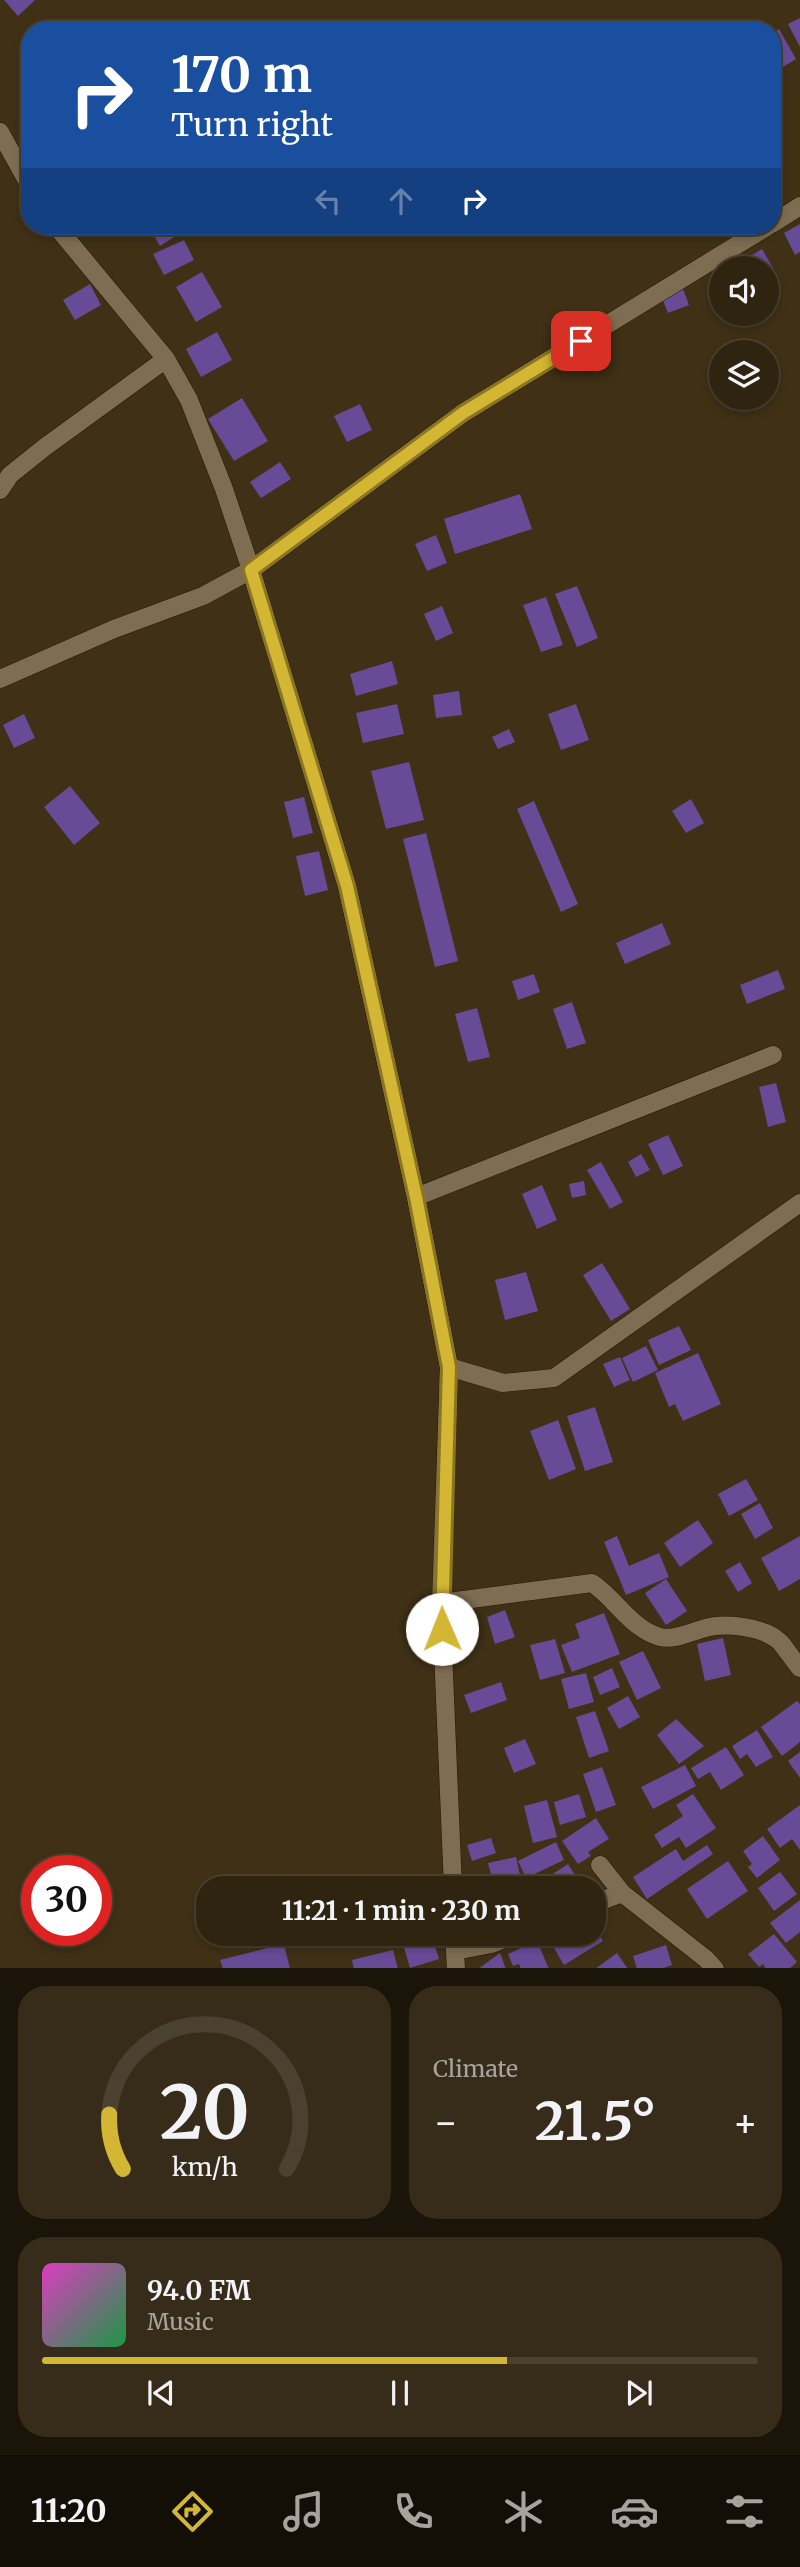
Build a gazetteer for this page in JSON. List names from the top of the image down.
{
  "page": {
    "turn": ["170 m", "Turn right"],
    "limit": "30",
    "trip": "11:21 · 1 min · 230 m",
    "tile": "Climate",
    "heat": ["−", "21.5°", "+"],
    "song": ["94.0 FM", "Music"],
    "tabs": "11:20",
    "gauge": ["20", "km/h"]
  }
}
